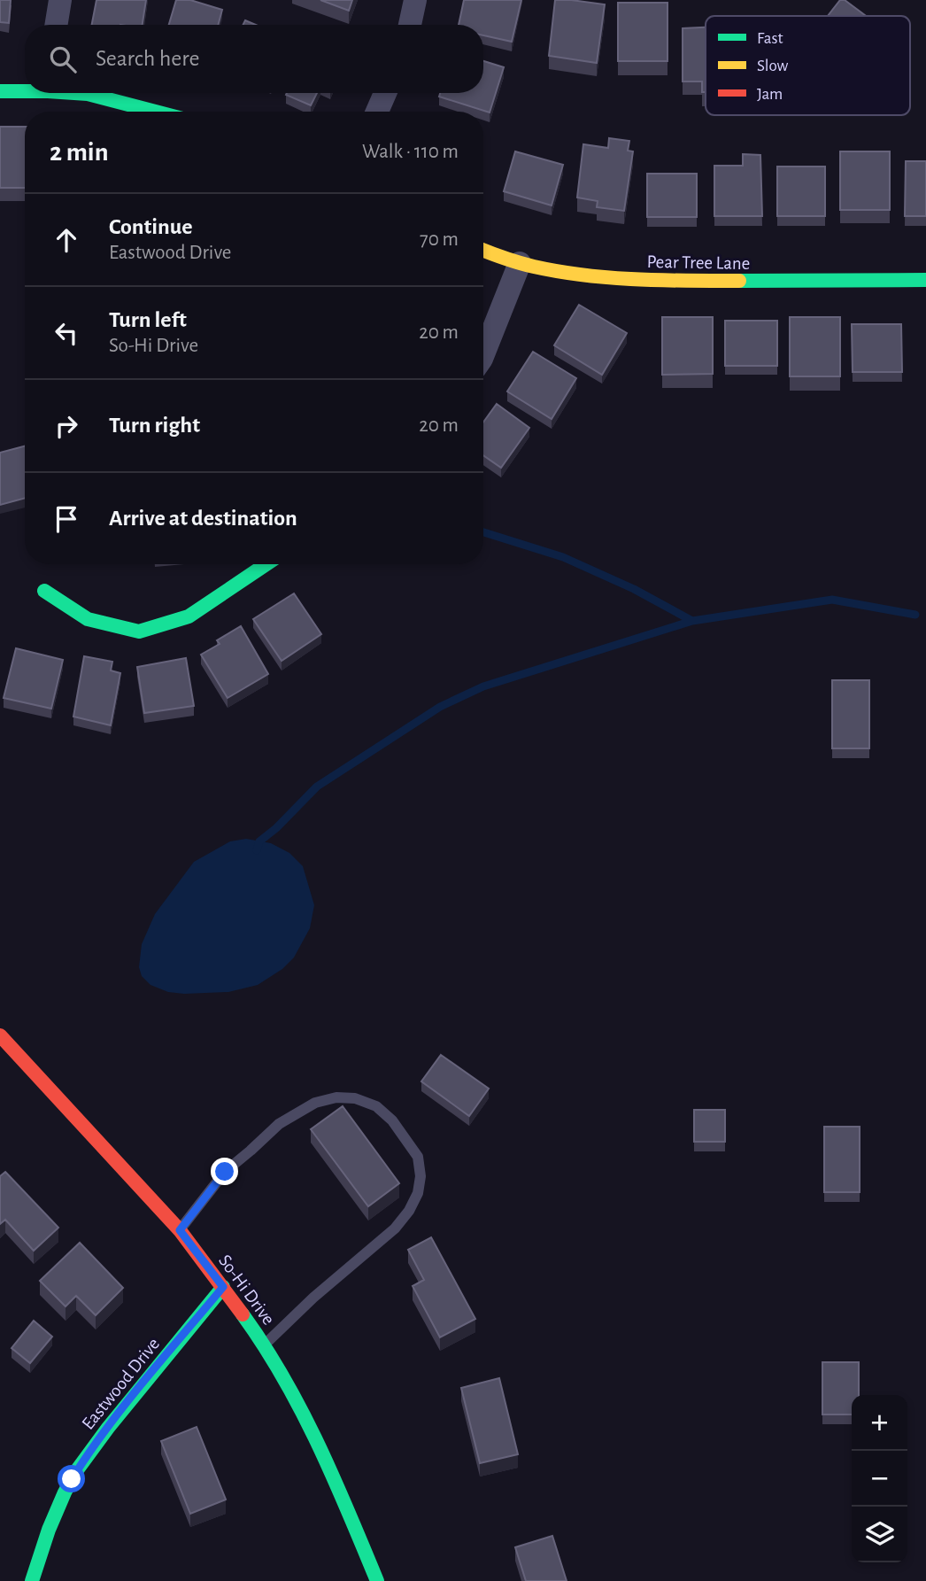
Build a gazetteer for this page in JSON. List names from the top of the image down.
{
  "streets": {
    "street": ["Pear Tree Lane", "So-Hi Drive", "Eastwood Drive"]
  },
  "crossings": [
    ["So-Hi Drive", "Eastwood Drive"]
  ],
  "legend": ["Fast", "Slow", "Jam"],
  "page": {
    "search": "Search here",
    "heading": ["2 min", "Walk · 110 m"],
    "list": [
      ["Continue", "Eastwood Drive", "70 m"],
      ["Turn left", "So-Hi Drive", "20 m"],
      ["Turn right", "20 m"],
      "Arrive at destination"
    ],
    "map_buttons": ["+", "−"]
  }
}
